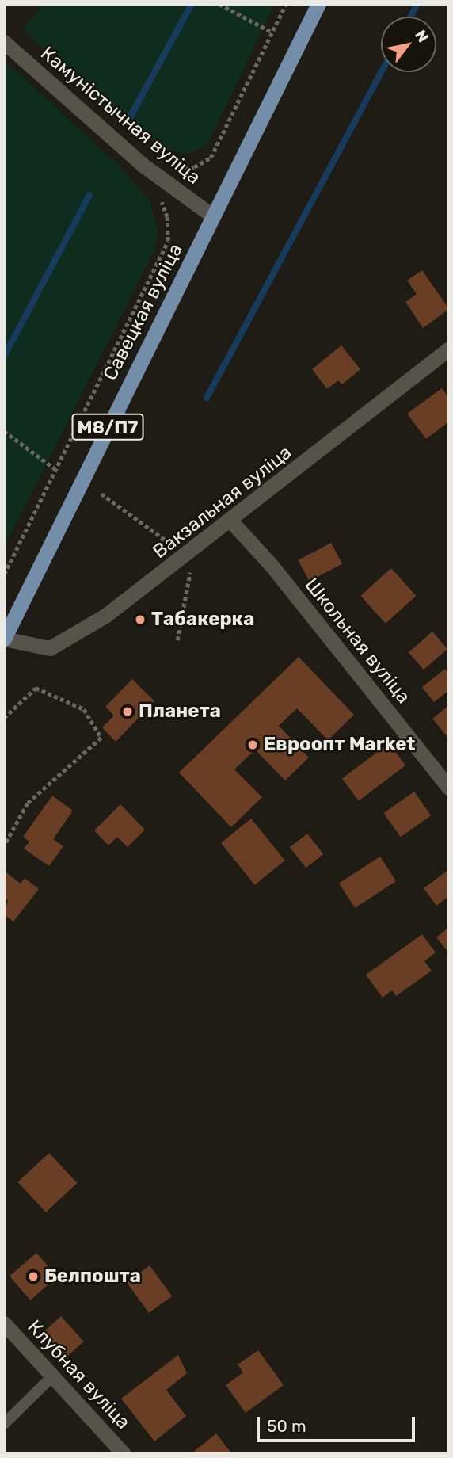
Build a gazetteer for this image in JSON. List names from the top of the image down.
{
  "streets": {
    "main road": ["Савецкая вуліца", "М8/П7"],
    "street": [
      "Камуністычная вуліца",
      "Вакзальная вуліца",
      "Школьная вуліца",
      "Клубная вуліца"
    ]
  },
  "crossings": [
    ["Камуністычная вуліца", "Савецкая вуліца"],
    ["Савецкая вуліца", "Вакзальная вуліца"],
    ["Вакзальная вуліца", "Школьная вуліца"]
  ],
  "places": [
    "Табакерка",
    "Планета",
    "Евроопт Market",
    "Белпошта"
  ],
  "scale_bar": "50 m",
  "north": "top right"
}
